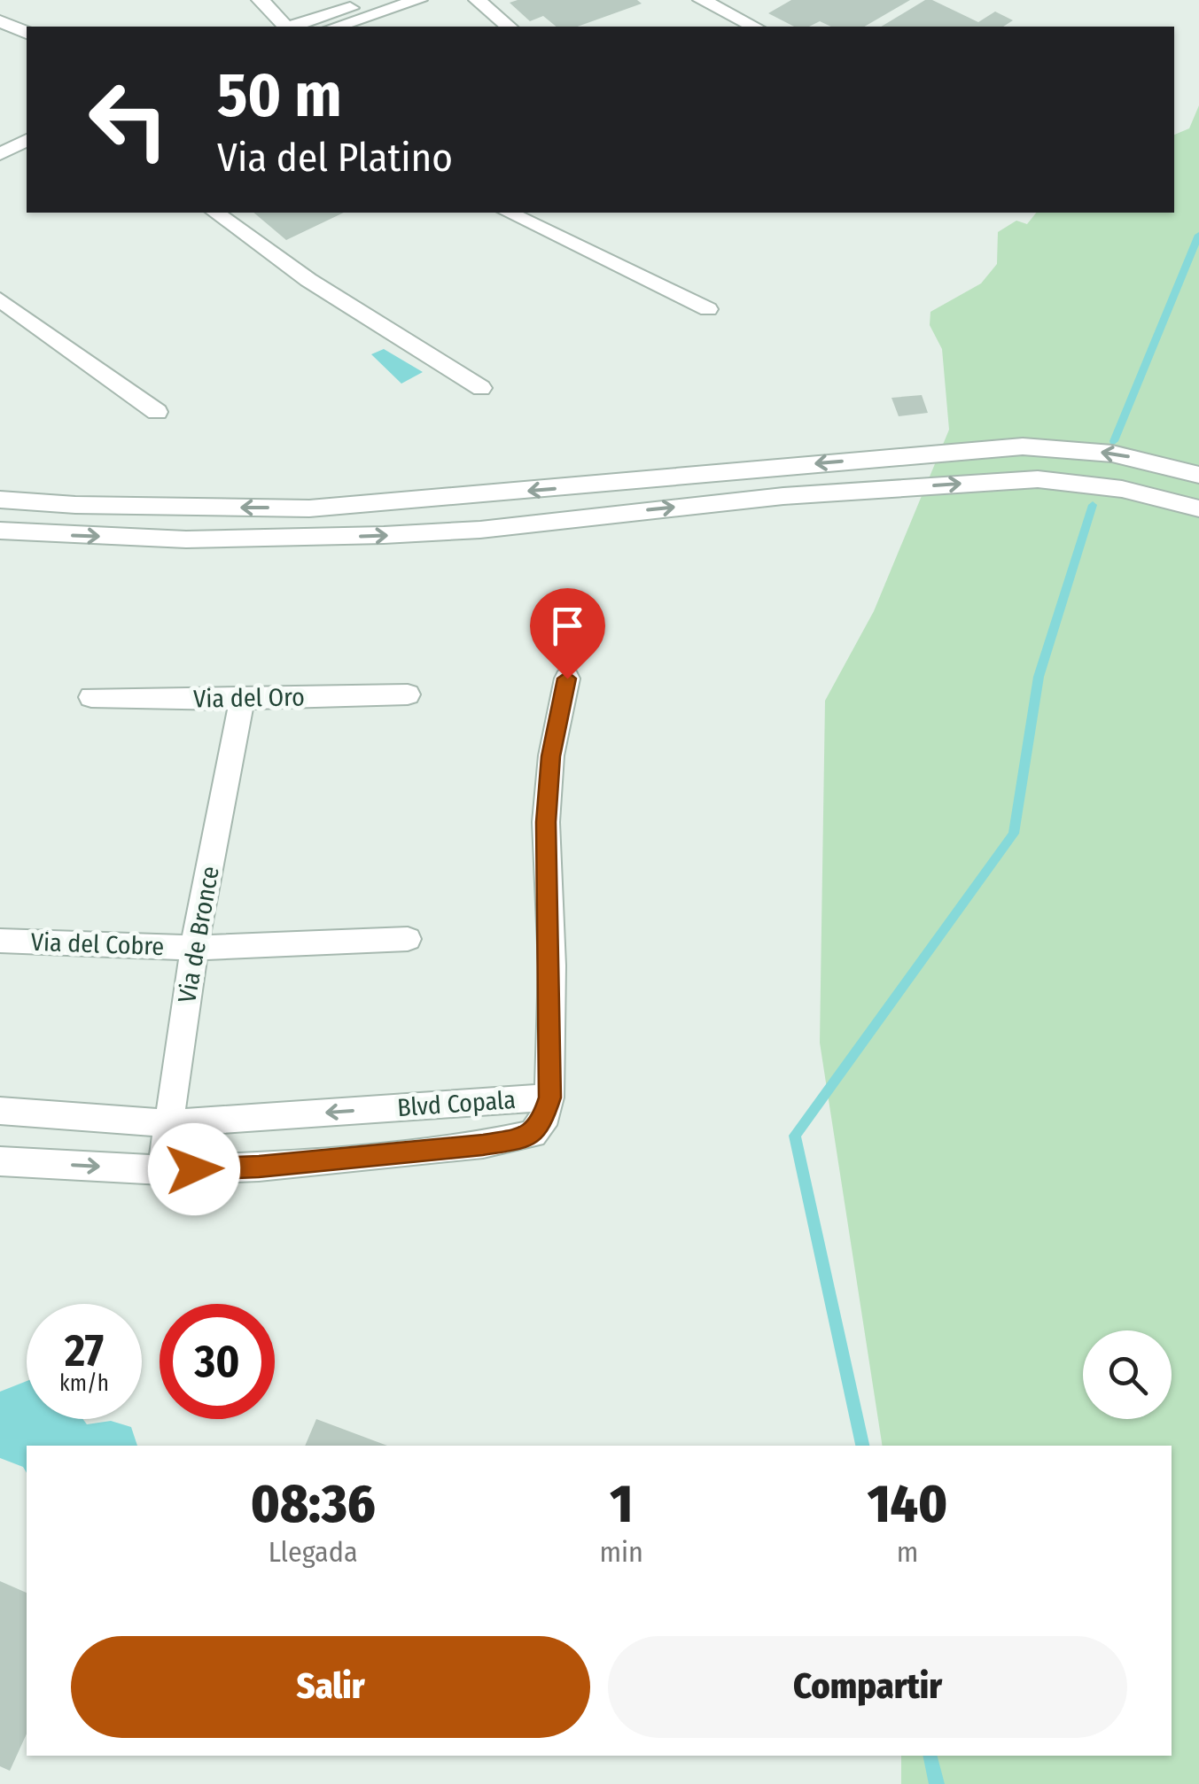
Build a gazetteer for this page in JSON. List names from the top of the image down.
{
  "streets": {
    "street": [
      "Via del Oro",
      "Via de Bronce",
      "Via del Cobre",
      "Blvd Copala"
    ]
  },
  "crossings": [
    ["Via del Oro", "Via de Bronce"],
    ["Via de Bronce", "Via del Cobre"],
    ["Via de Bronce", "Blvd Copala"]
  ],
  "page": {
    "turn": ["50 m", "Via del Platino"],
    "speed": "27 km/h",
    "limit": "30",
    "eta": [
      "08:36",
      "Llegada",
      "1",
      "min",
      "140",
      "m"
    ],
    "buttons": ["Salir", "Compartir"]
  }
}
